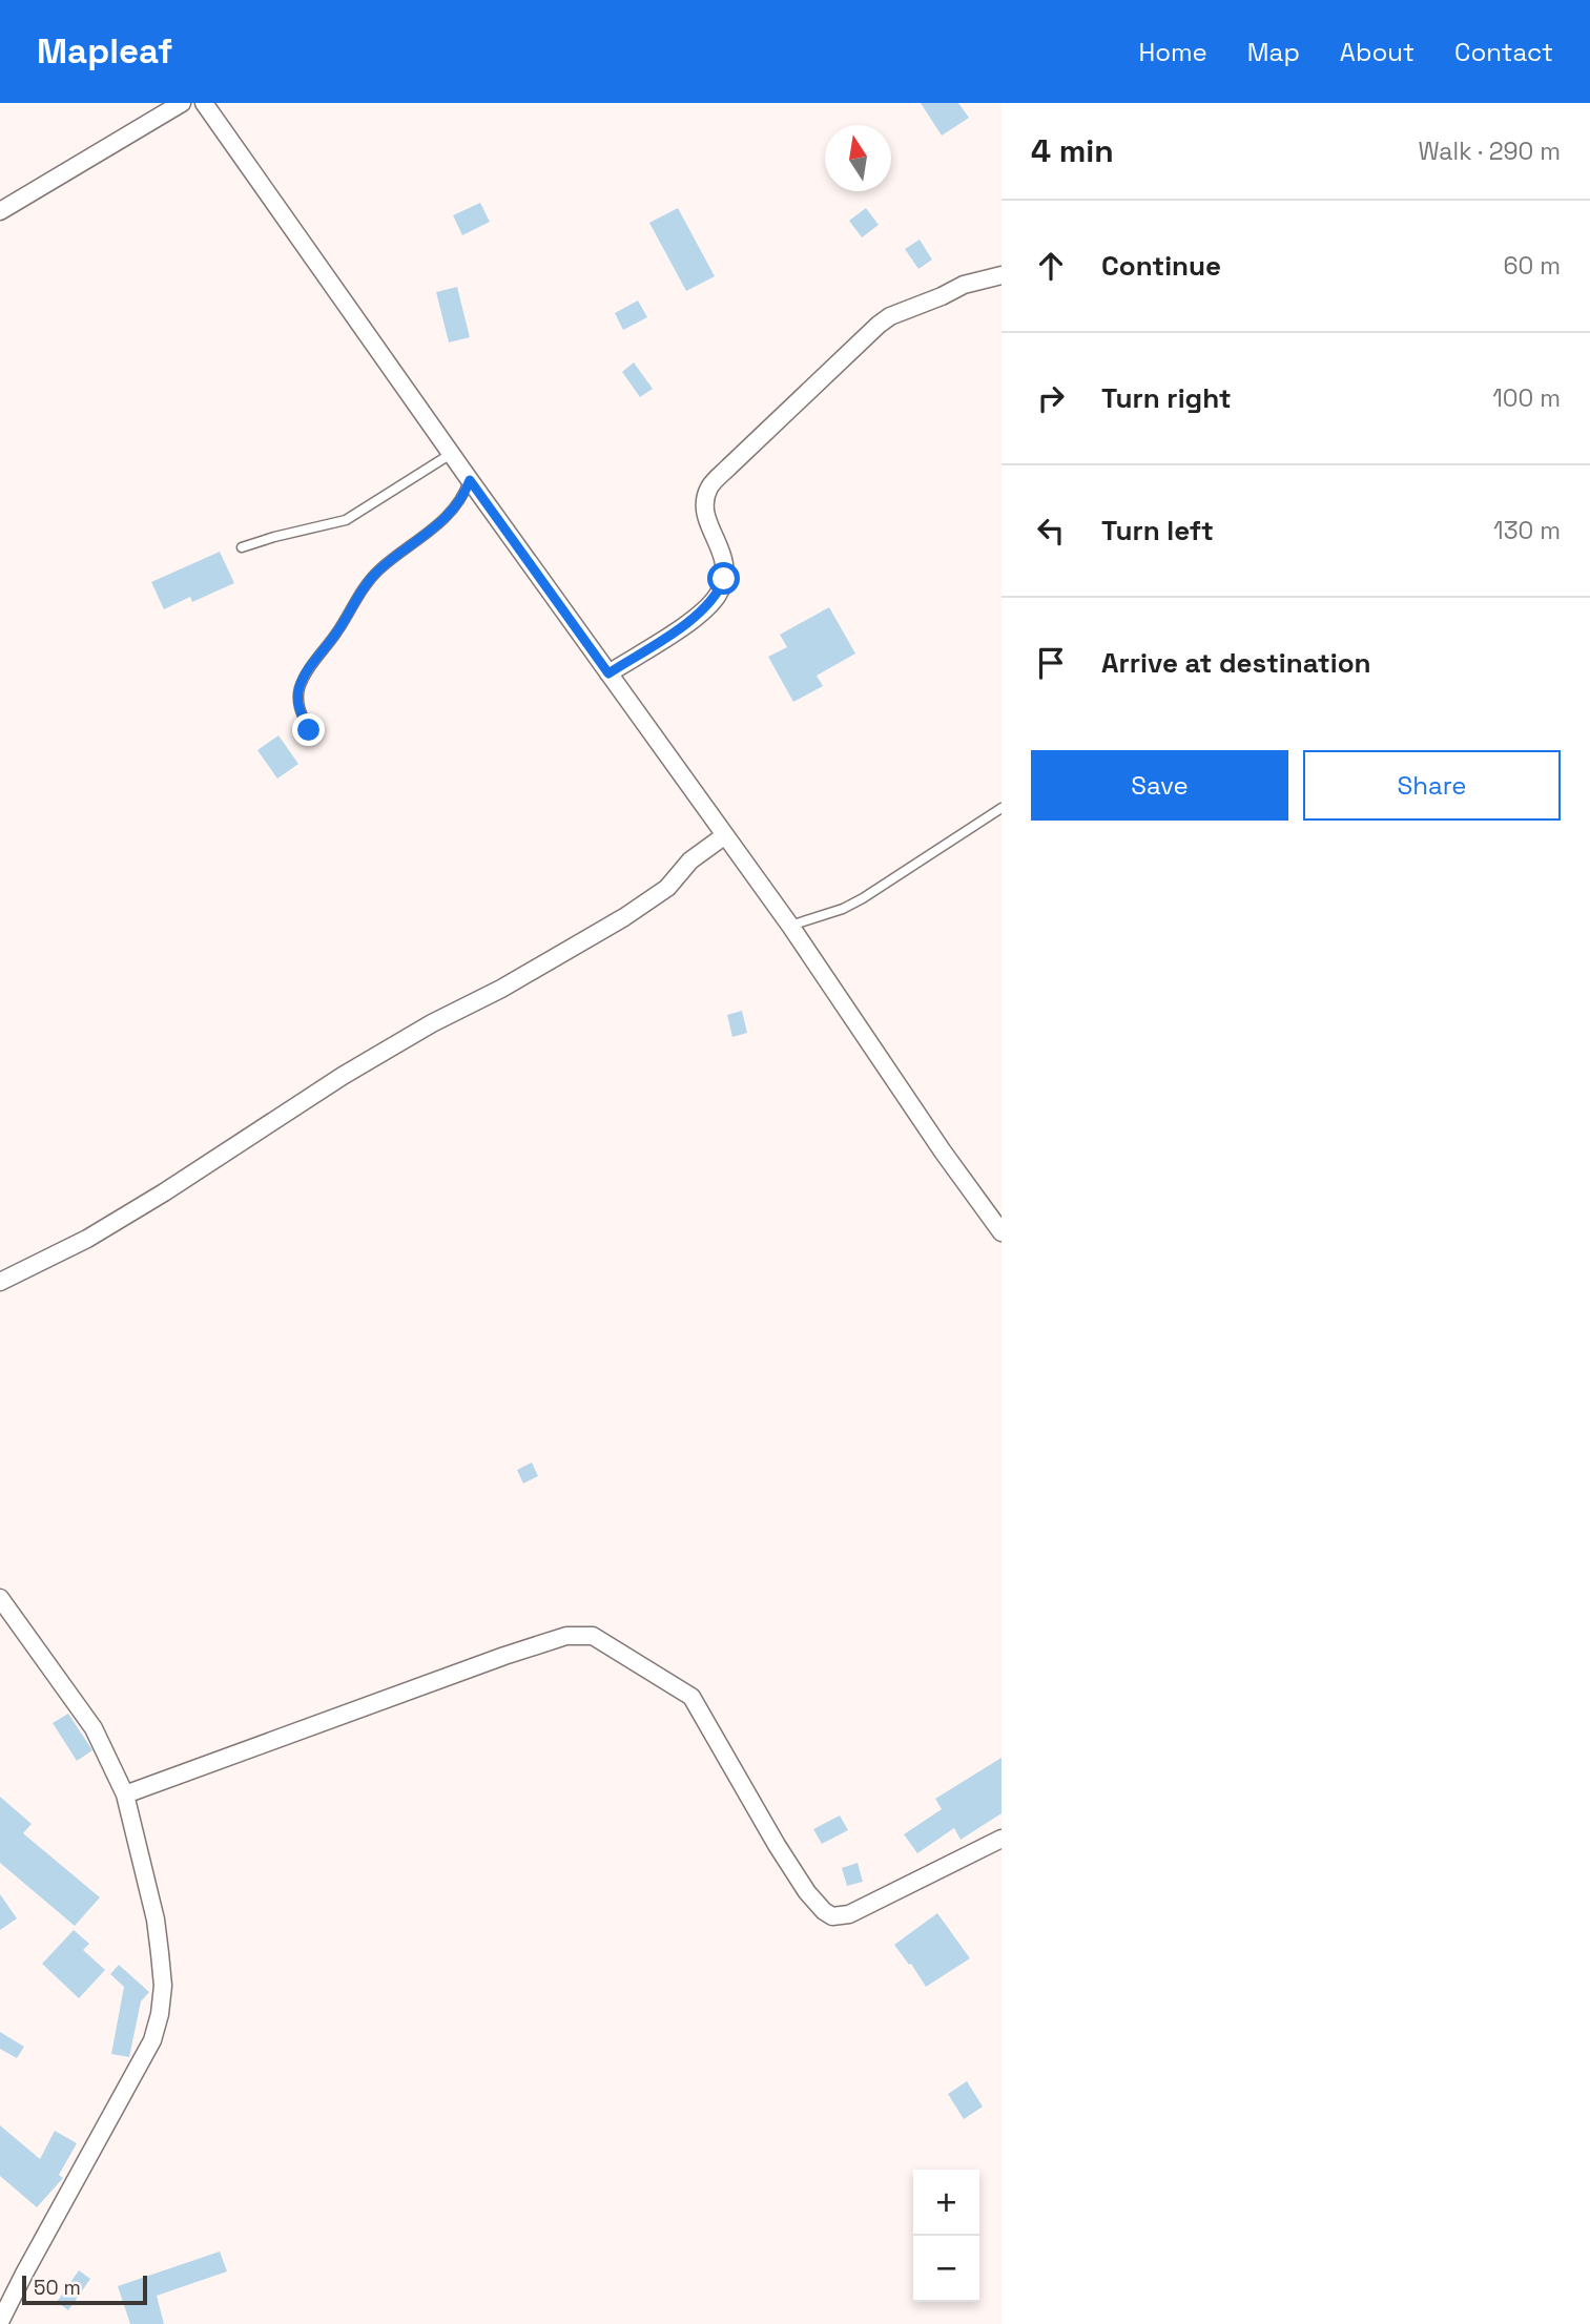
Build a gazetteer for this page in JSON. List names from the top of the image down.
{
  "scale_bar": "50 m",
  "north": "top",
  "page": {
    "header": "Mapleaf",
    "nav": [
      "Home",
      "Map",
      "About",
      "Contact"
    ],
    "heading": ["4 min", "Walk · 290 m"],
    "list": [
      ["Continue", "60 m"],
      ["Turn right", "100 m"],
      ["Turn left", "130 m"],
      "Arrive at destination"
    ],
    "buttons": ["Save", "Share"],
    "map_buttons": ["+", "−"],
    "scale": "50 m"
  }
}
